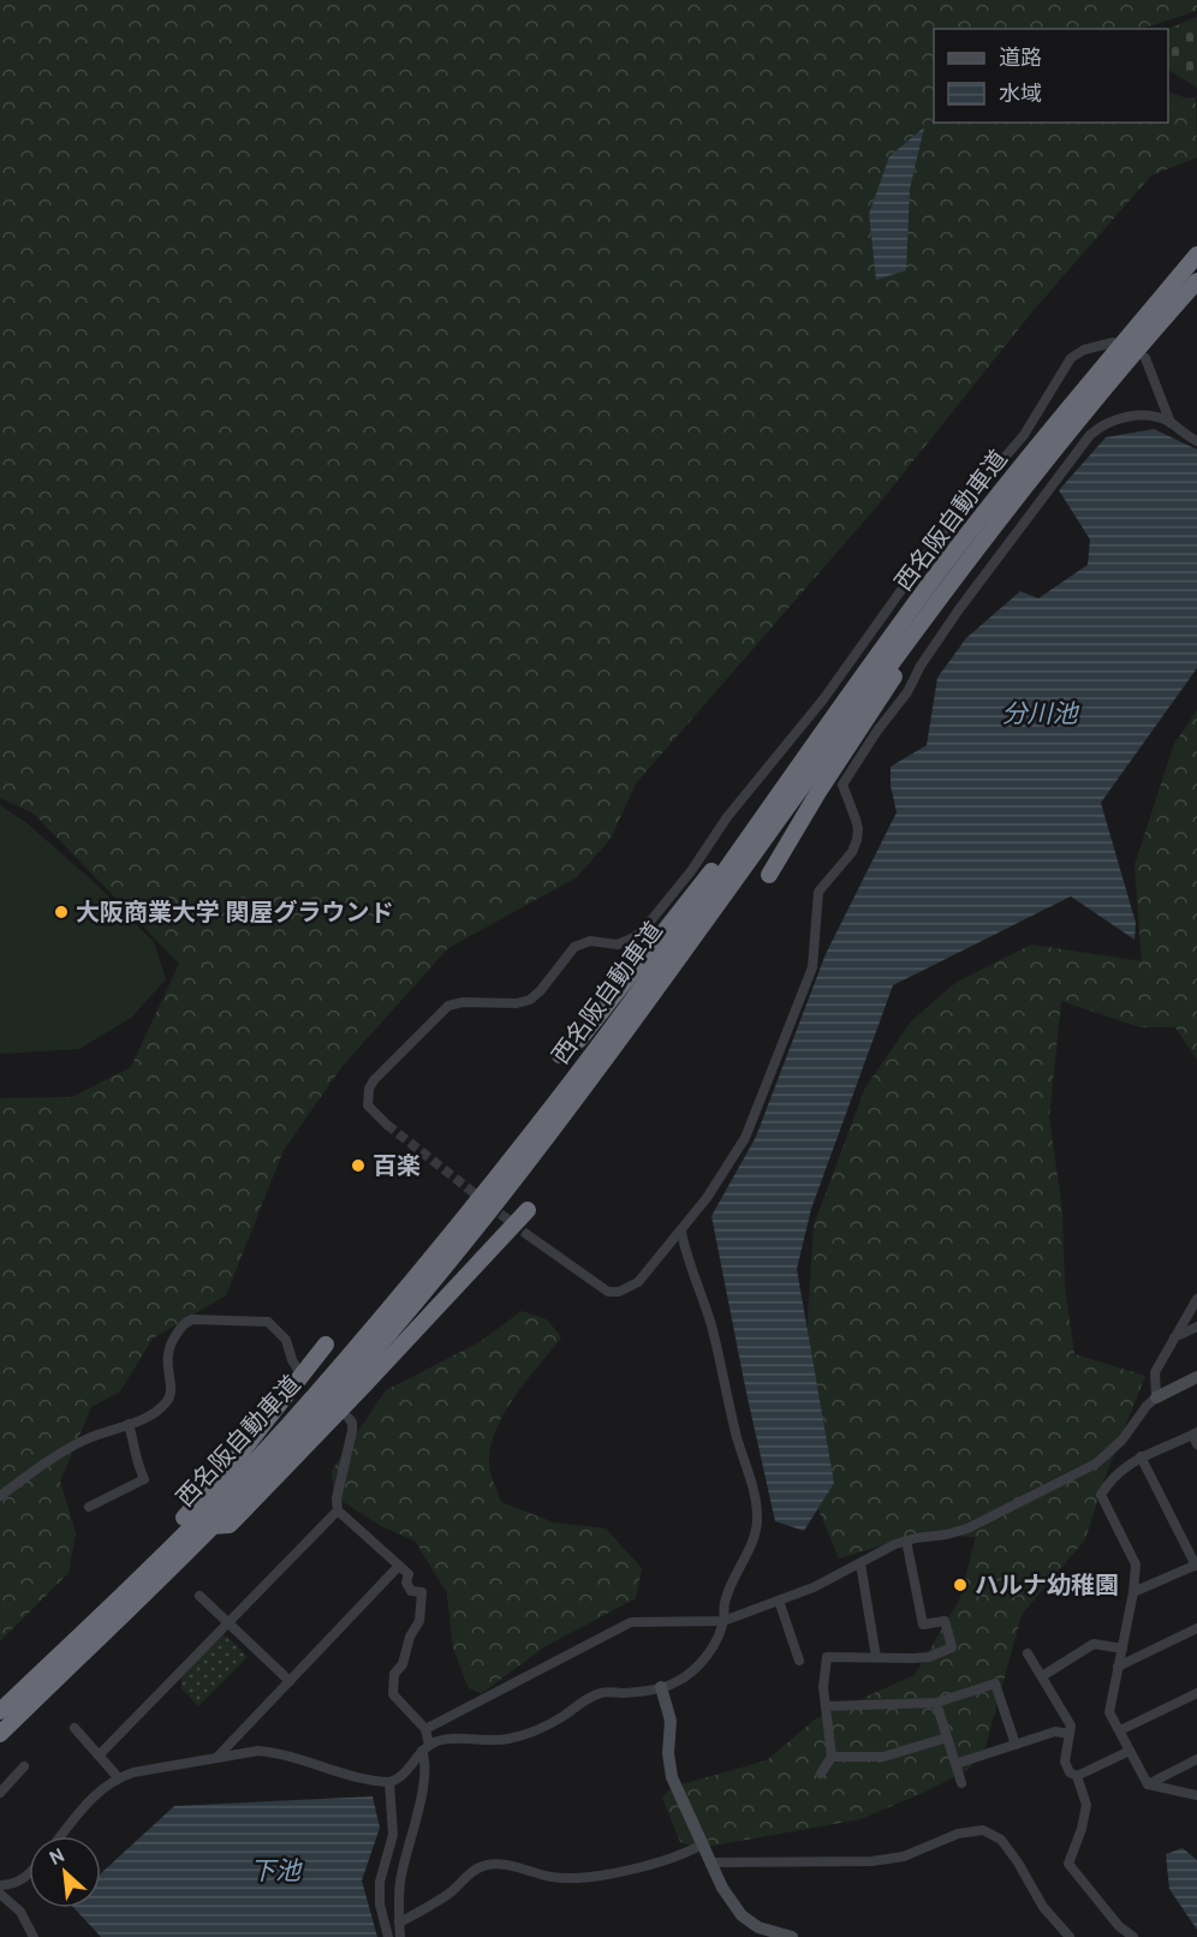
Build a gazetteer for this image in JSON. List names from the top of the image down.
{
  "streets": {
    "highway": ["西名阪自動車道"]
  },
  "water": ["分川池", "下池"],
  "places": ["大阪商業大学 関屋グラウンド", "百楽", "ハルナ幼稚園"],
  "legend": ["道路", "水域"],
  "north": "top left"
}
